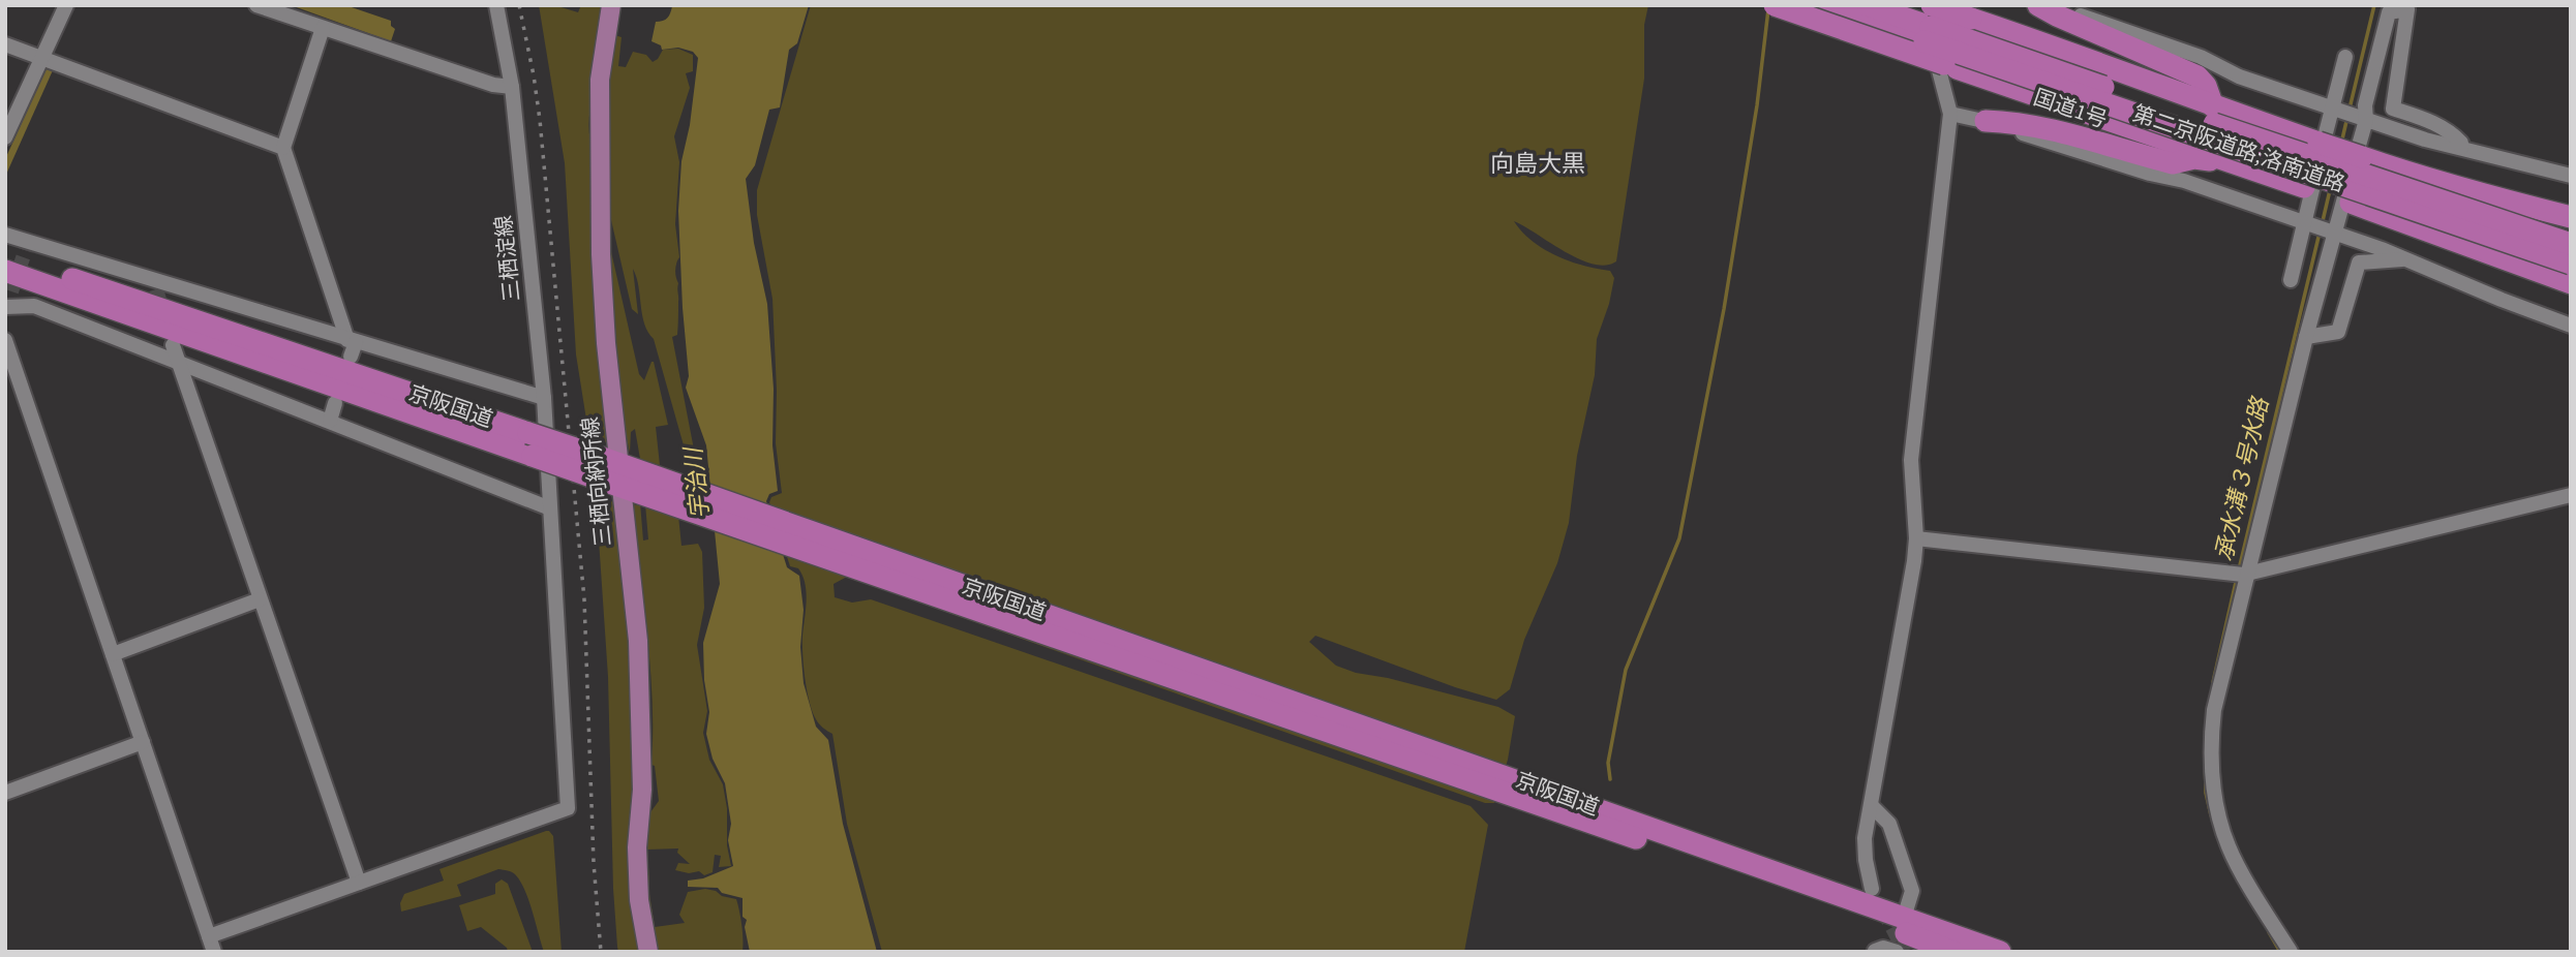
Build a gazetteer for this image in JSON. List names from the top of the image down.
{
  "streets": {
    "highway": ["国道1号", "第二京阪道路;洛南道路", "京阪国道"],
    "main road": ["三栖向納所線"],
    "street": ["三栖淀線"]
  },
  "crossings": [
    ["京阪国道", "三栖向納所線"]
  ],
  "districts": ["向島大黒"],
  "water": ["承水溝３号水路", "宇治川"]
}
